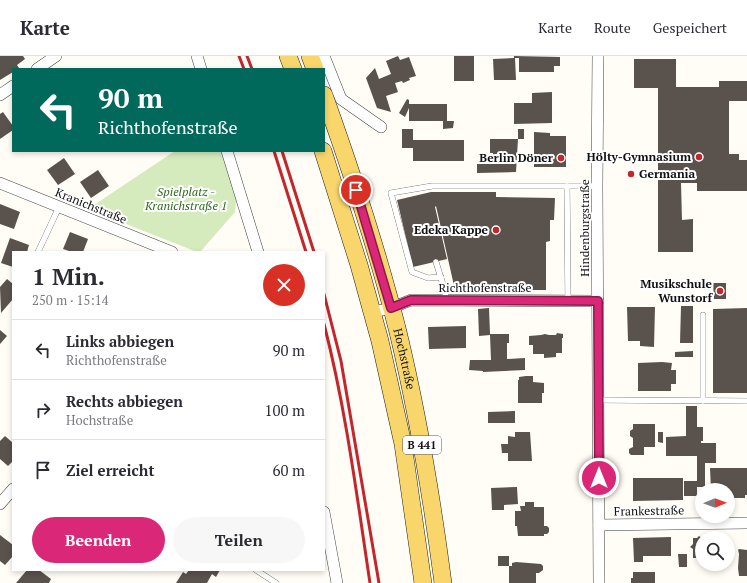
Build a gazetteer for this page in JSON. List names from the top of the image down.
{
  "streets": {
    "main road": ["Hochstraße", "B 441"],
    "street": [
      "Kranichstraße",
      "Hindenburgstraße",
      "Richthofenstraße",
      "Frankestraße"
    ]
  },
  "crossings": [
    ["Hindenburgstraße", "Richthofenstraße"],
    ["Hindenburgstraße", "Frankestraße"],
    ["Richthofenstraße", "Hochstraße"]
  ],
  "parks": ["Spielplatz - Kranichstraße 1"],
  "places": [
    "Hölty-Gymnasium",
    "Berlin Döner",
    "Germania",
    "Edeka Kappe",
    "Musikschule Wunstorf"
  ],
  "north": "right",
  "page": {
    "header": "Karte",
    "nav": ["Karte", "Route", "Gespeichert"],
    "turn": ["90 m", "Richthofenstraße"],
    "heading": ["1 Min.", "250 m · 15:14"],
    "list": [
      {
        "name": "Links abbiegen",
        "note": "Richthofenstraße",
        "value": "90 m"
      },
      {
        "name": "Rechts abbiegen",
        "note": "Hochstraße",
        "value": "100 m"
      },
      {
        "name": "Ziel erreicht",
        "value": "60 m"
      }
    ],
    "buttons": ["Beenden", "Teilen"]
  }
}
